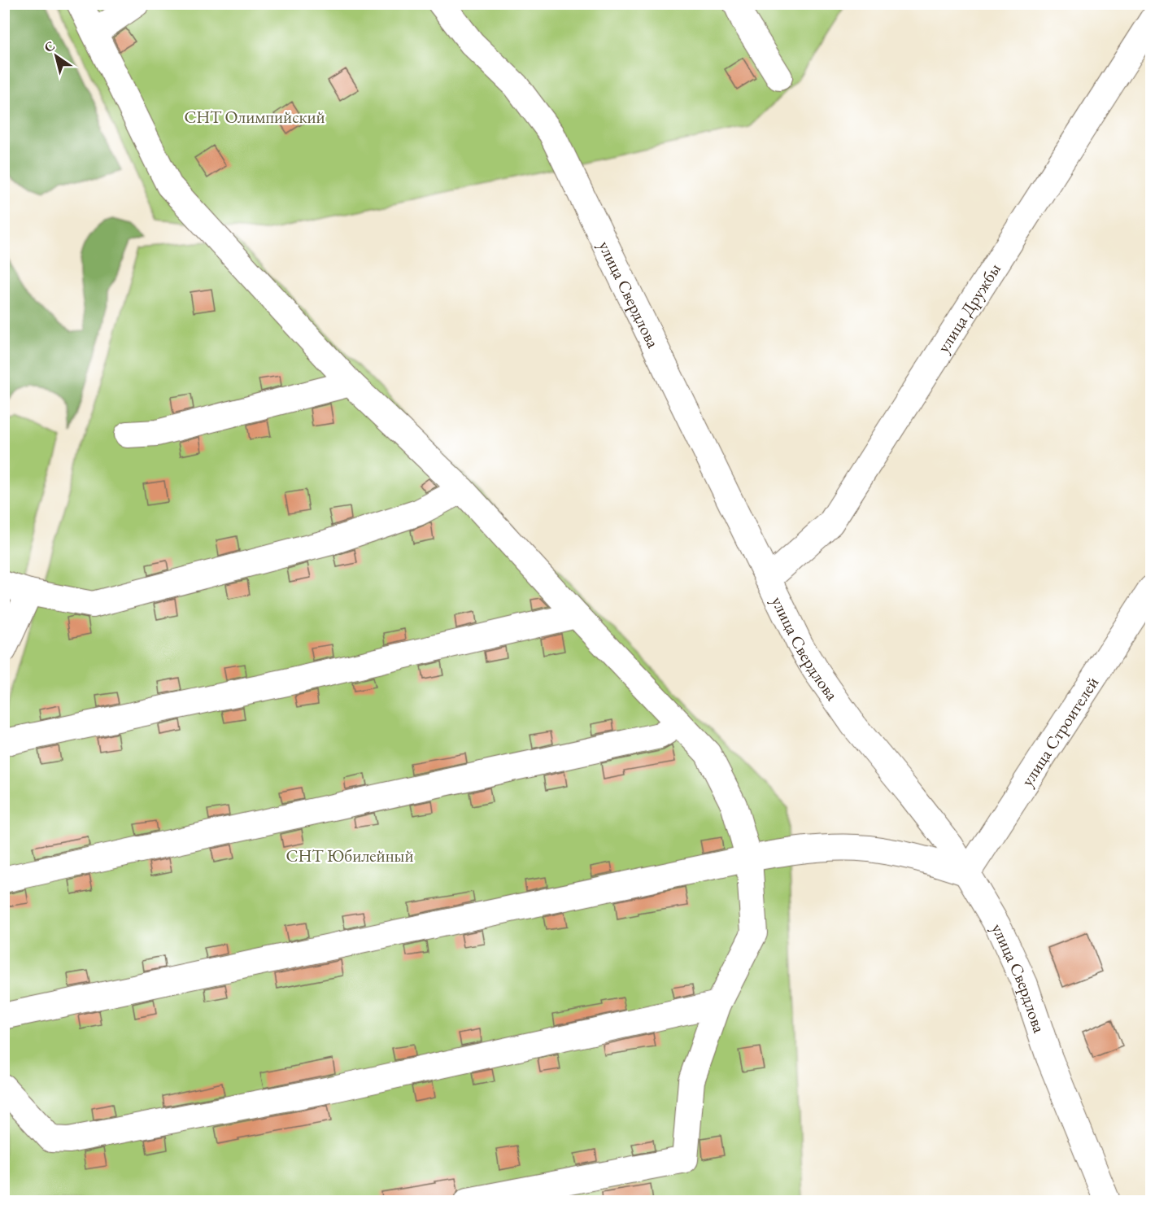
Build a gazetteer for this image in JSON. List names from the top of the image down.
{
  "streets": {
    "street": ["улица Свердлова", "улица Дружбы", "улица Строителей"]
  },
  "crossings": [
    ["улица Свердлова", "улица Дружбы"],
    ["улица Свердлова", "улица Строителей"]
  ],
  "parks": ["СНТ Олимпийский", "СНТ Юбилейный"],
  "north": "top left"
}
